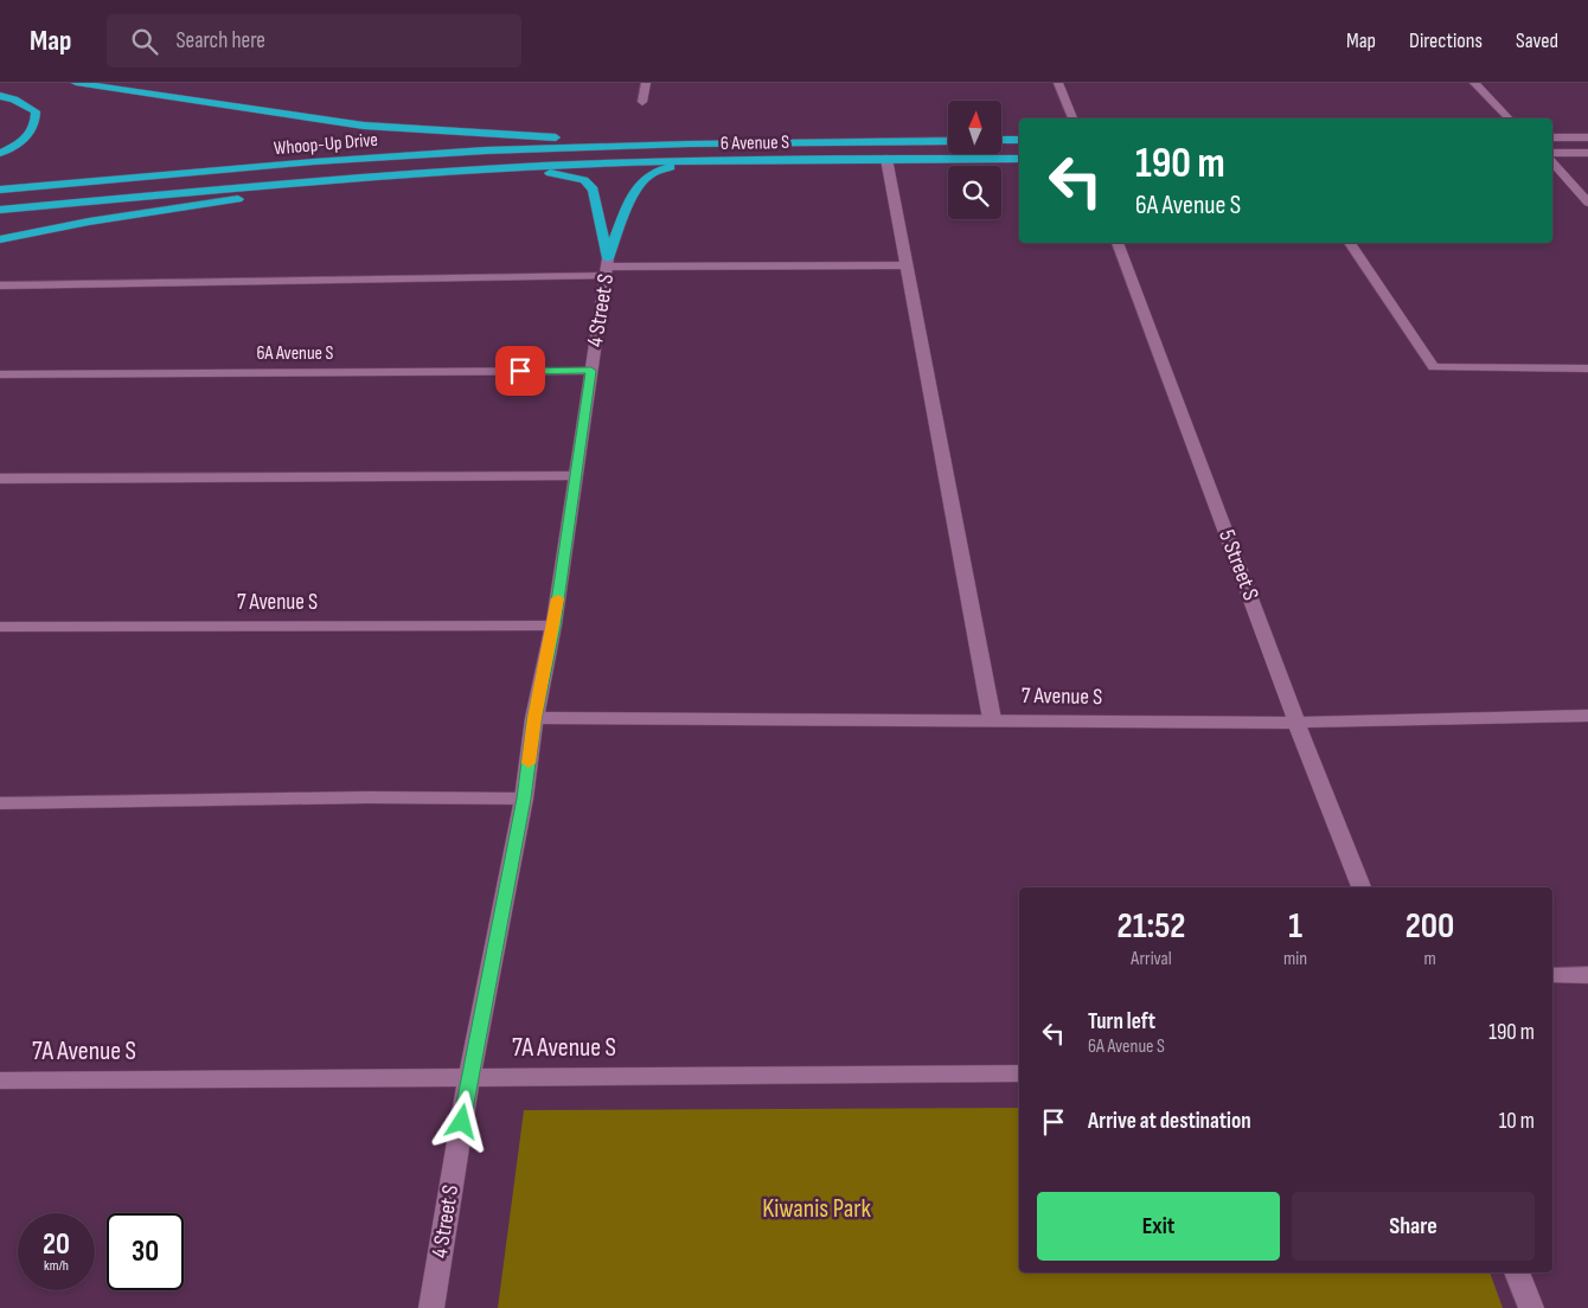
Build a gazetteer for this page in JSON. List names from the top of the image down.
{
  "streets": {
    "highway": ["6 Avenue S", "Whoop-Up Drive"],
    "street": [
      "4 Street S",
      "6A Avenue S",
      "5 Street S",
      "7 Avenue S",
      "7A Avenue S"
    ]
  },
  "crossings": [
    ["6 Avenue S", "Whoop-Up Drive"],
    ["4 Street S", "6A Avenue S"],
    ["4 Street S", "7 Avenue S"],
    ["4 Street S", "7A Avenue S"],
    ["5 Street S", "7 Avenue S"]
  ],
  "parks": ["Kiwanis Park"],
  "north": "top",
  "page": {
    "header": "Map",
    "search": "Search here",
    "nav": ["Map", "Directions", "Saved"],
    "turn": ["190 m", "6A Avenue S"],
    "eta": [
      "21:52",
      "Arrival",
      "1",
      "min",
      "200",
      "m"
    ],
    "list": [
      {
        "name": "Turn left",
        "note": "6A Avenue S",
        "value": "190 m"
      },
      {
        "name": "Arrive at destination",
        "value": "10 m"
      }
    ],
    "buttons": ["Exit", "Share"],
    "speed": "20 km/h",
    "limit": "30"
  }
}
